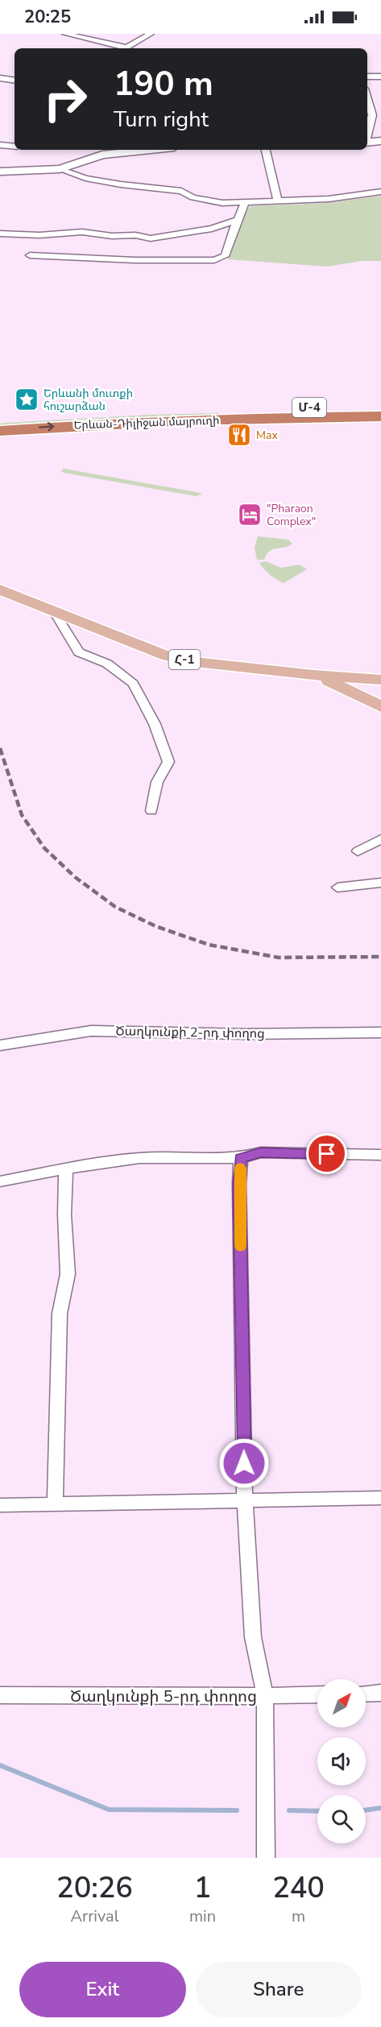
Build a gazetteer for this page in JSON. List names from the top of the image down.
{
  "streets": {
    "highway": ["Մ-4", "Երևան-Դիլիջան մայրուղի"],
    "main road": ["Հ-1"],
    "street": ["Ծաղկունքի 2-րդ փողոց", "Ծաղկունքի 5-րդ փողոց"]
  },
  "places": {
    "place": ["Երևանի մուտքի հուշարձան"],
    "restaurant": ["Max"],
    "hotel": ["\"Pharaon Complex\""]
  },
  "north": "top right",
  "page": {
    "status": "20:25",
    "turn": ["190 m", "Turn right"],
    "eta": [
      "20:26",
      "Arrival",
      "1",
      "min",
      "240",
      "m"
    ],
    "buttons": ["Exit", "Share"]
  }
}
